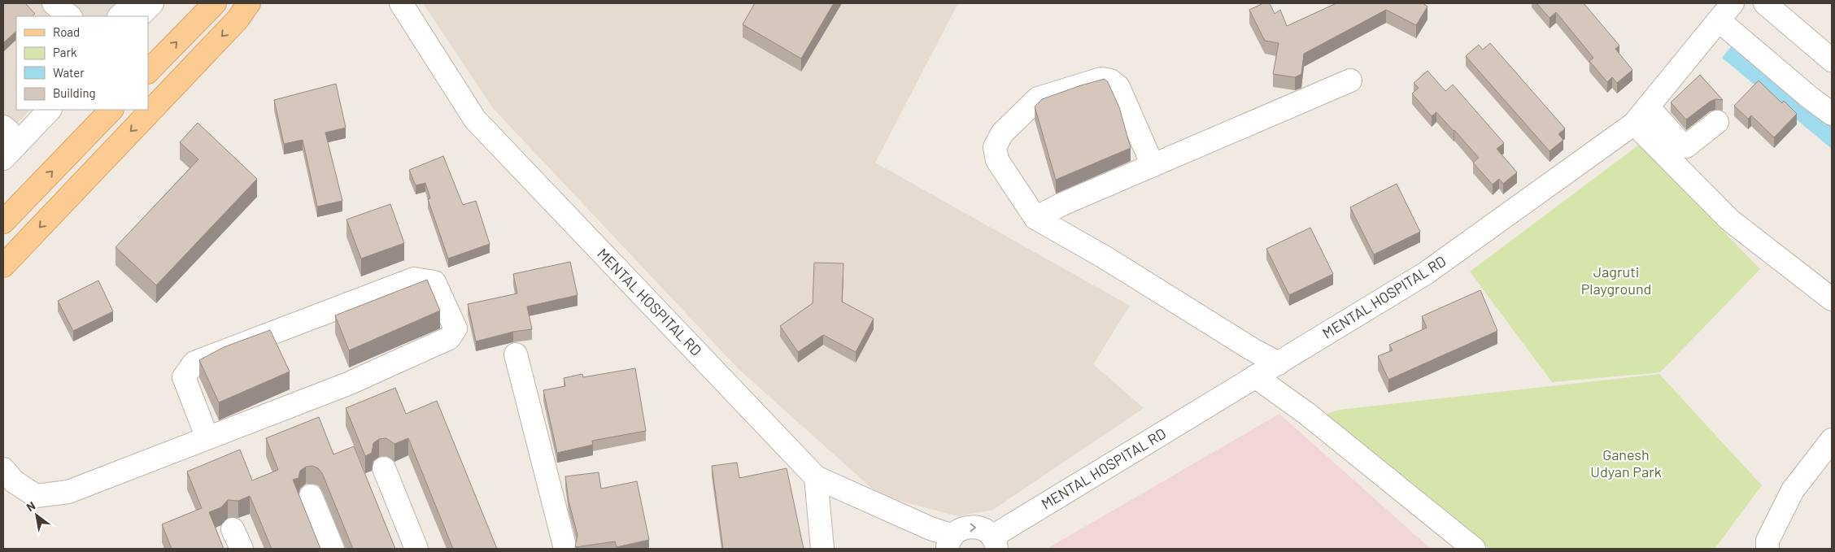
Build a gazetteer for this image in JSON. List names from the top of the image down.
{
  "streets": {
    "street": ["MENTAL HOSPITAL RD"]
  },
  "parks": ["Jagruti Playground", "Ganesh Udyan Park"],
  "legend": [
    "Road",
    "Park",
    "Water",
    "Building"
  ],
  "north": "top left"
}
